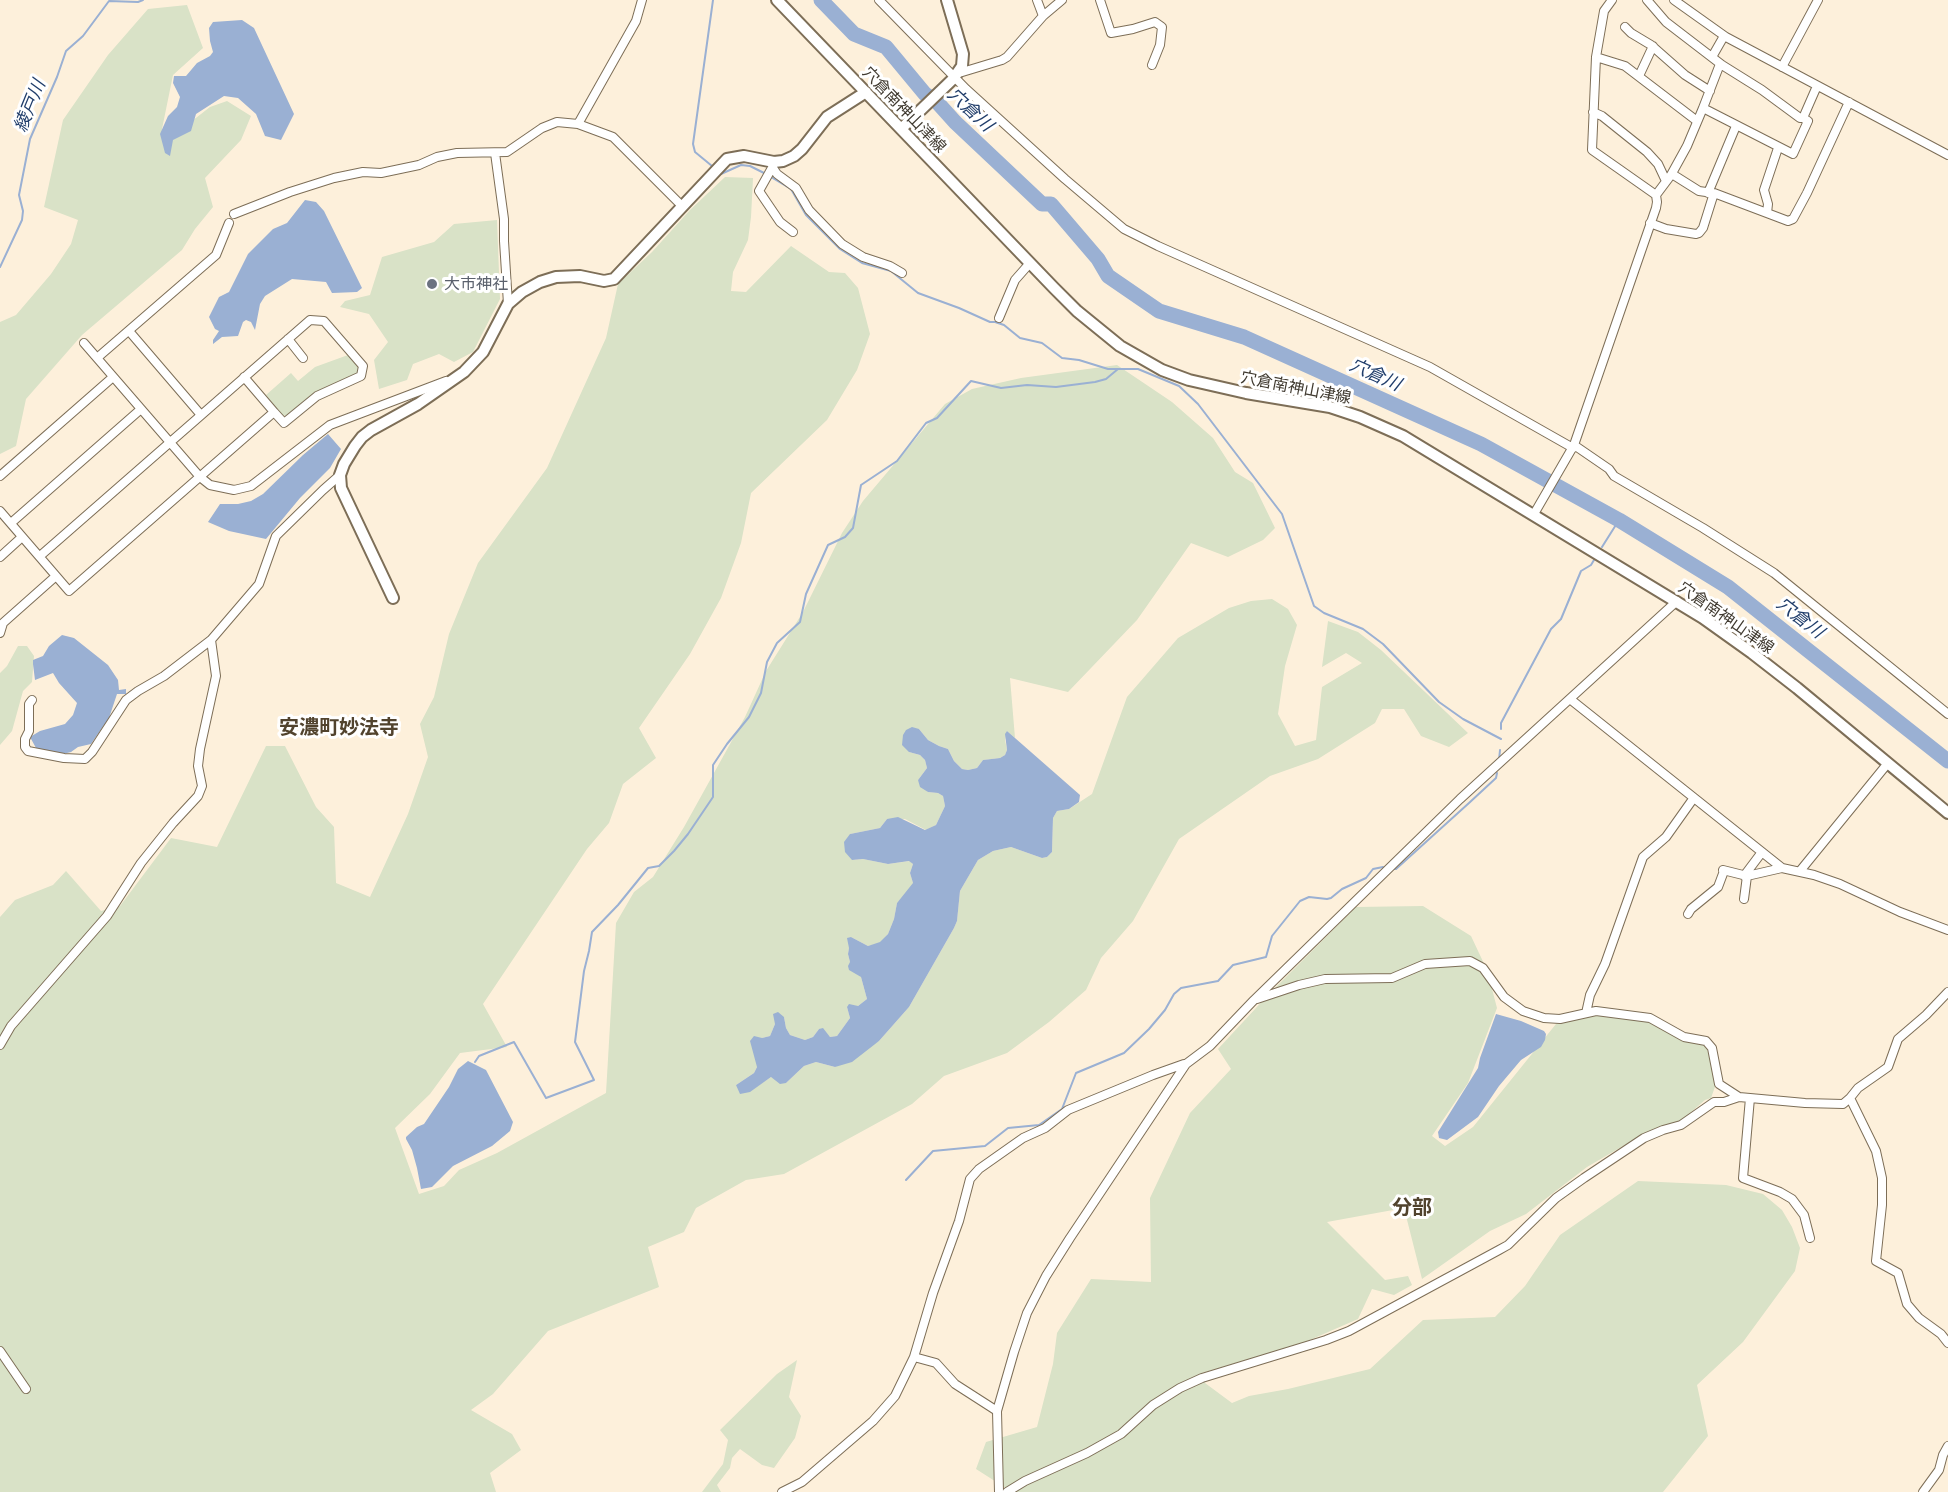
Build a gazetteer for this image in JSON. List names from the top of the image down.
{
  "streets": {
    "main road": ["穴倉南神山津線"]
  },
  "districts": ["安濃町妙法寺", "分部"],
  "water": ["綾戸川", "穴倉川"],
  "places": ["大市神社"]
}
